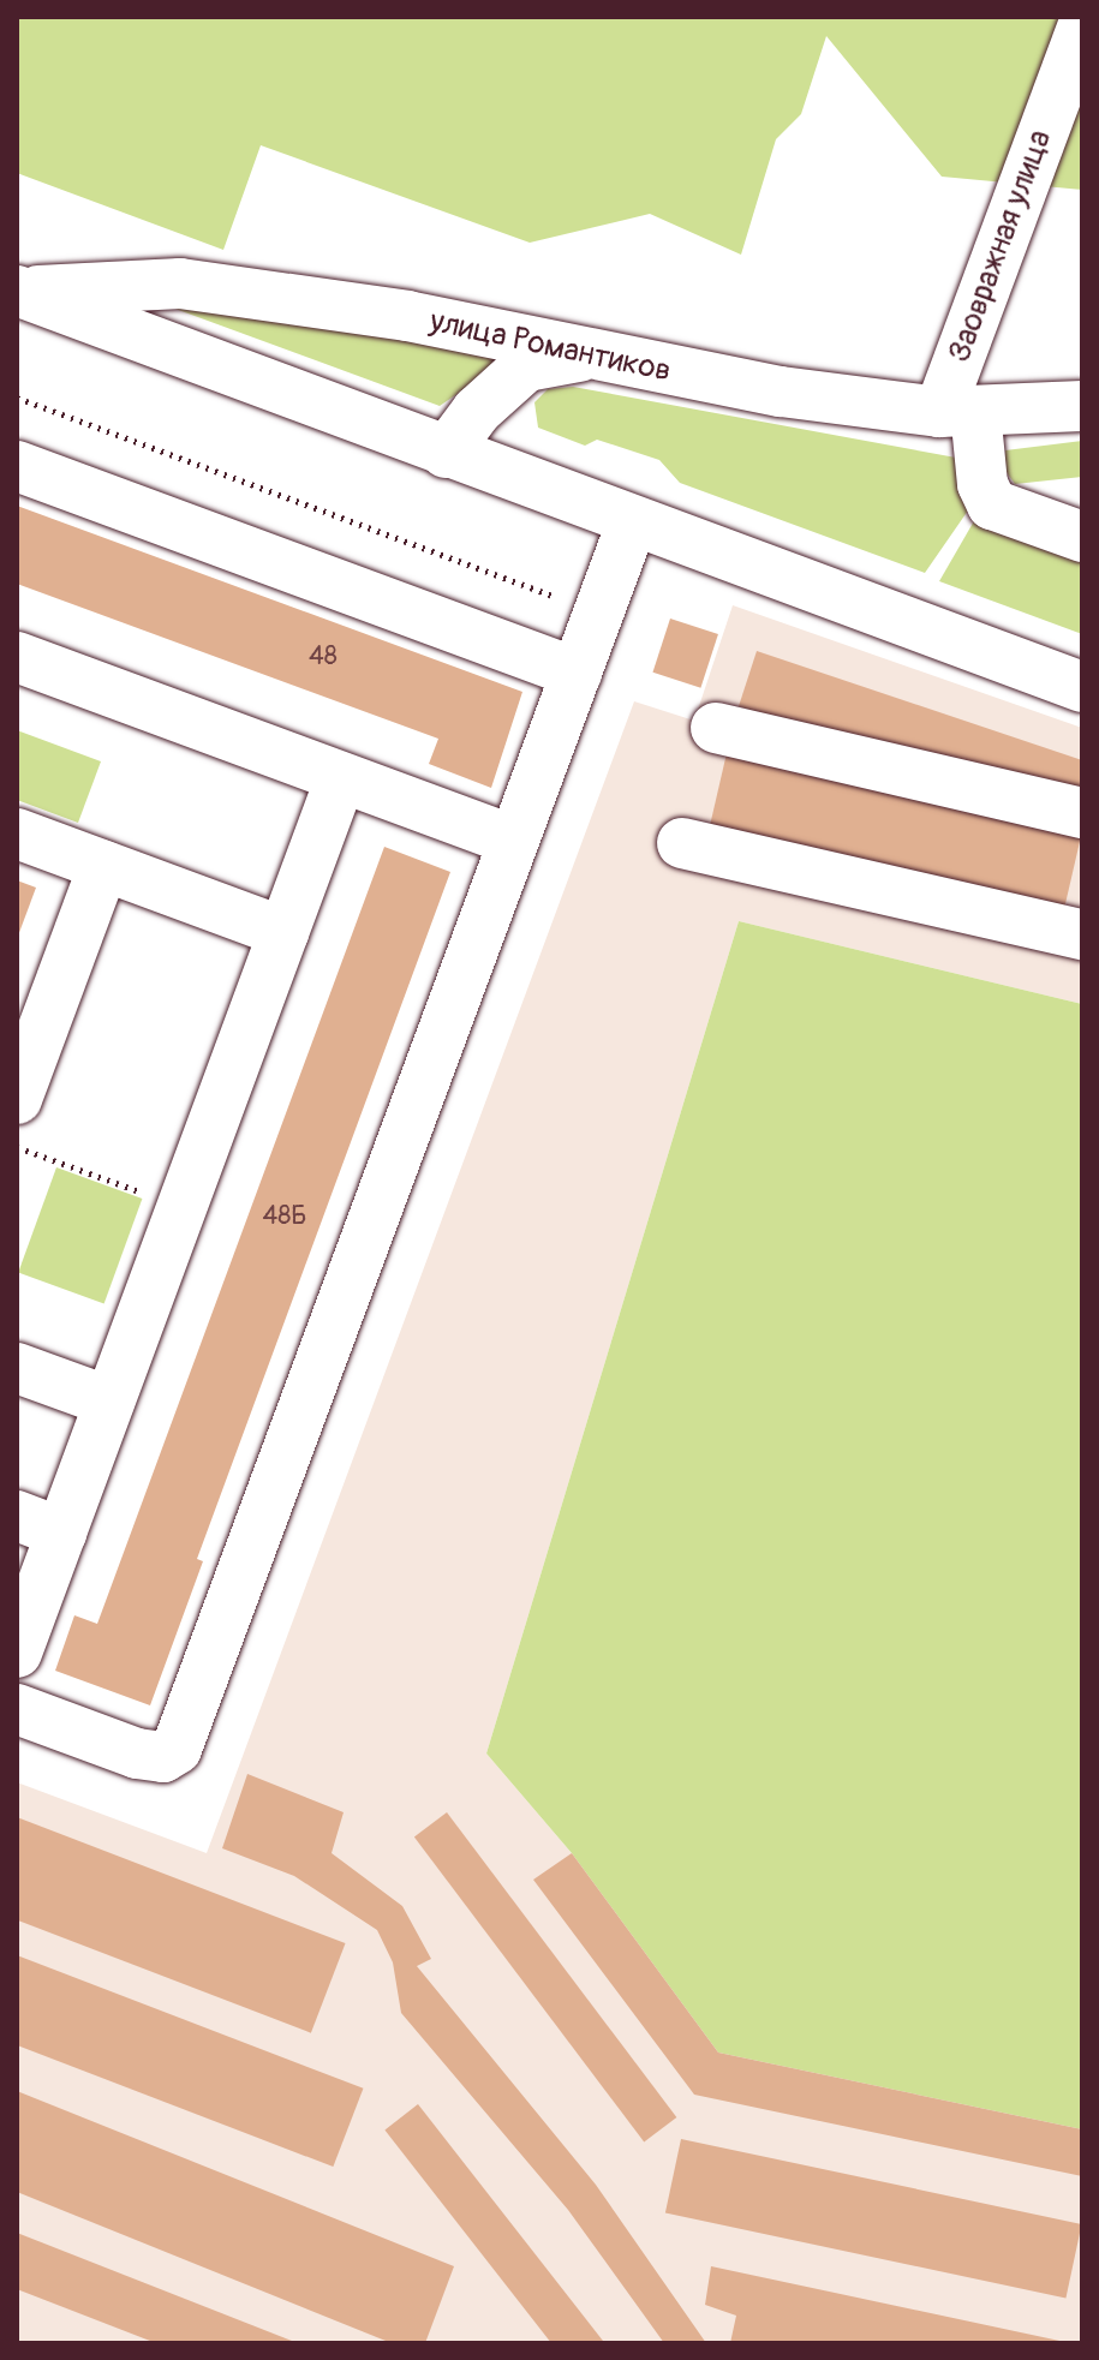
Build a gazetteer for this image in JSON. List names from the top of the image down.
{
  "streets": {
    "street": ["Заовражная улица", "улица Романтиков"]
  },
  "crossings": [
    ["Заовражная улица", "улица Романтиков"]
  ],
  "house_numbers": ["48", "48Б"]
}
